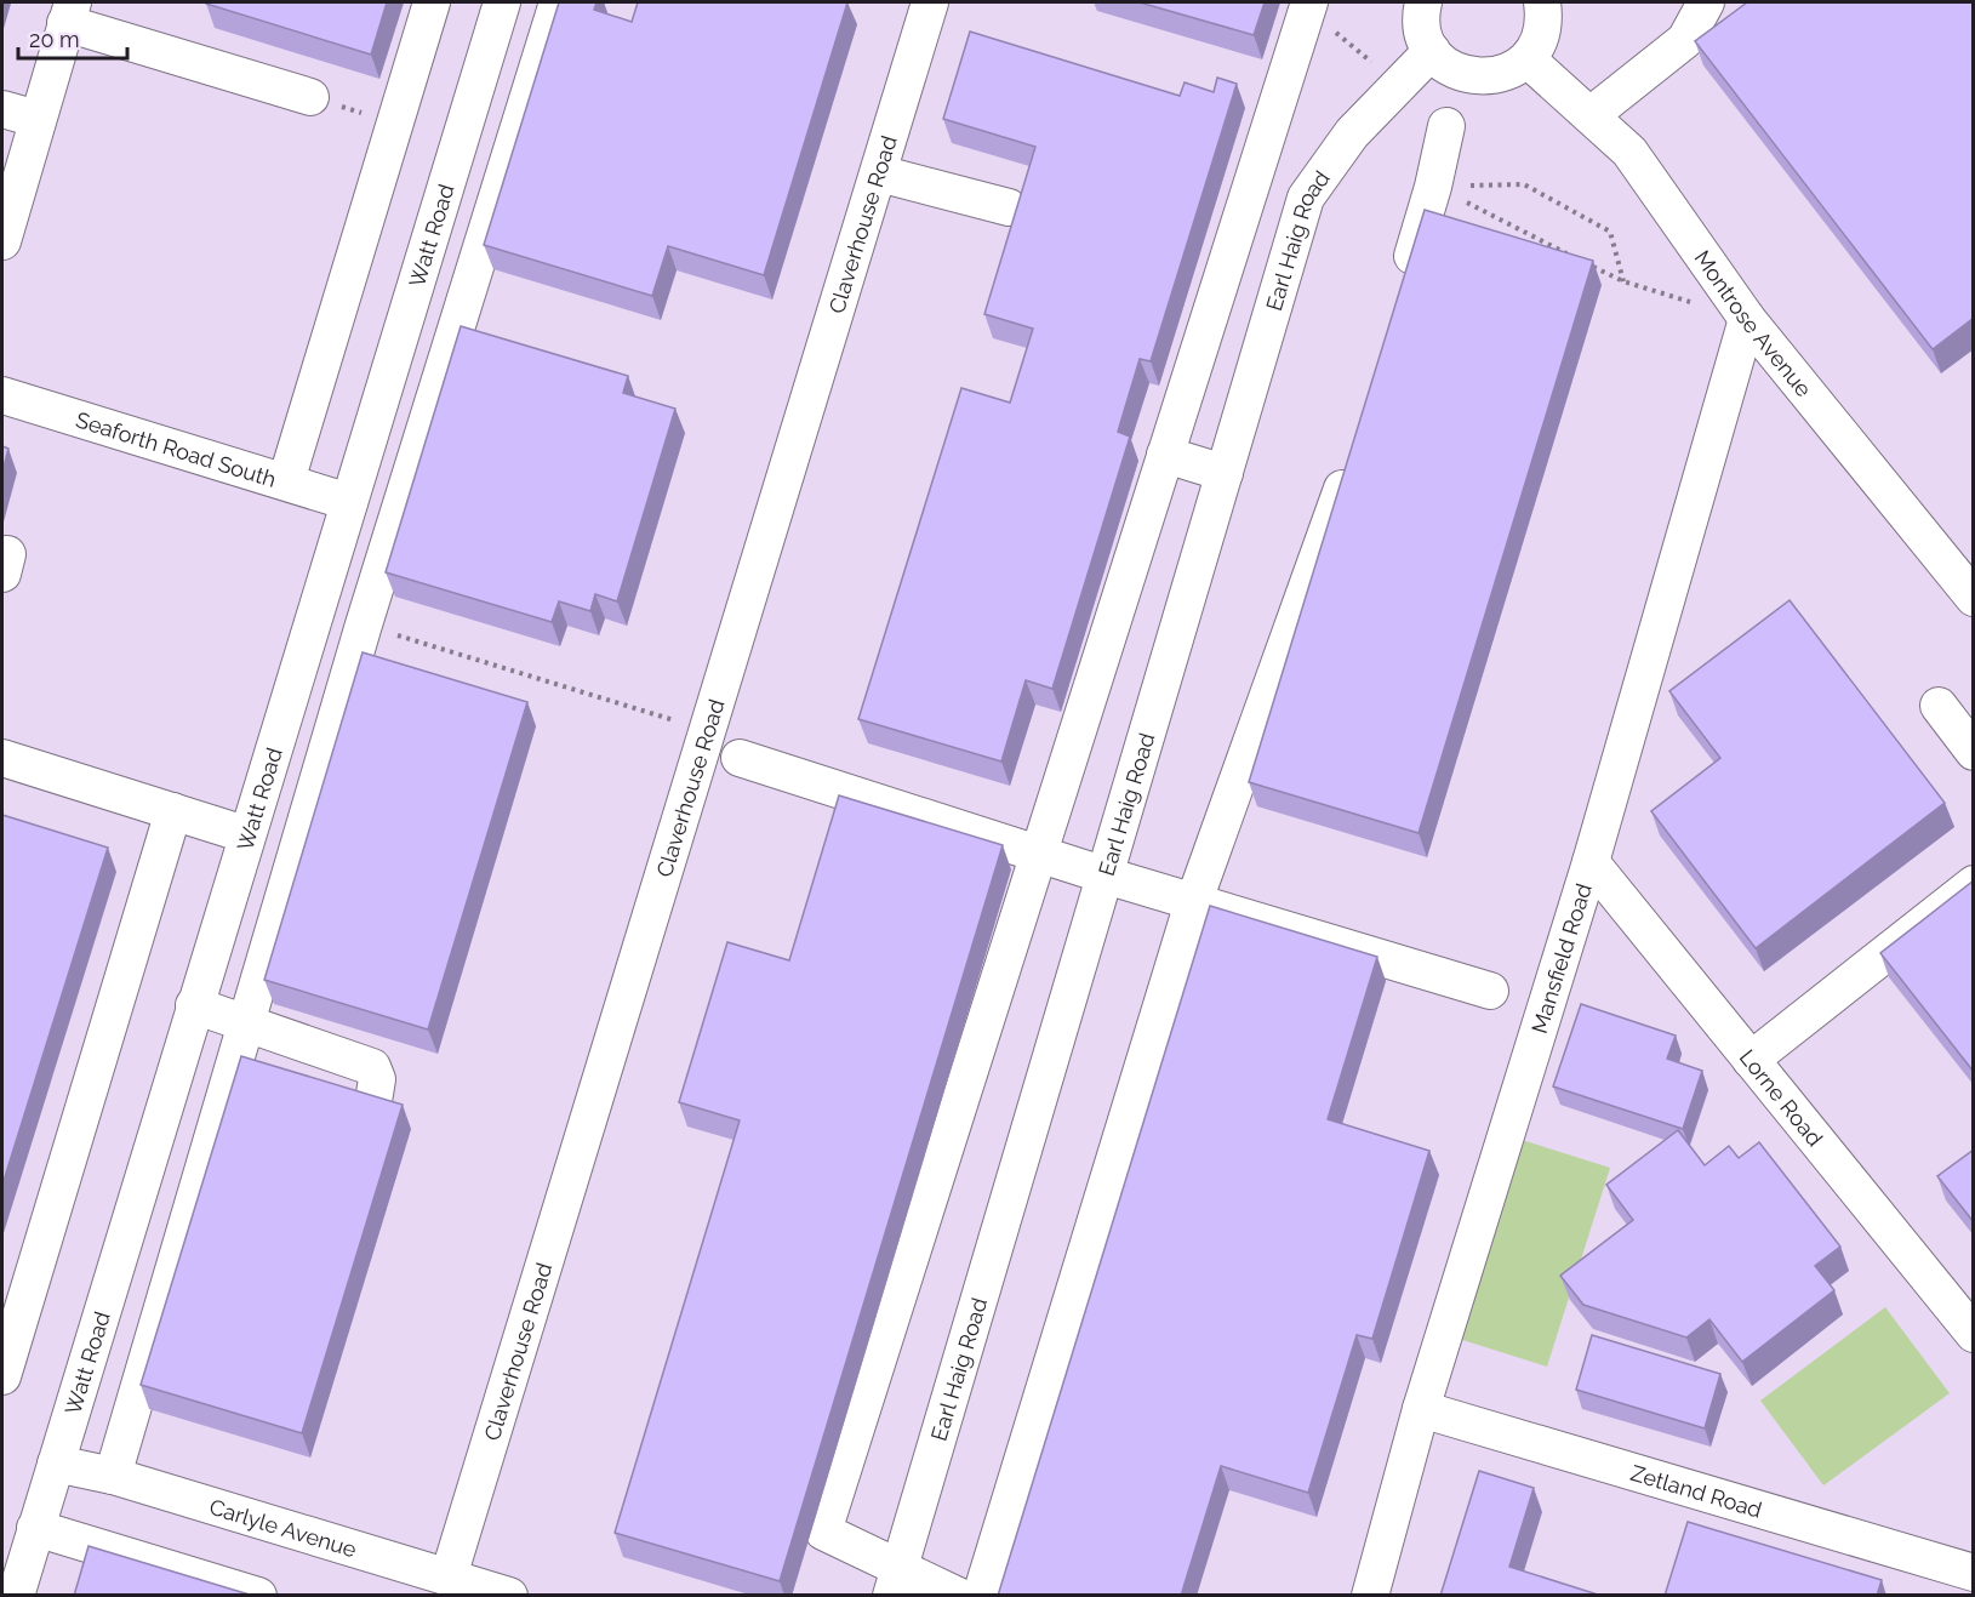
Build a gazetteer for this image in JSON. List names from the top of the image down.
{
  "streets": {
    "street": [
      "Claverhouse Road",
      "Watt Road",
      "Earl Haig Road",
      "Montrose Avenue",
      "Seaforth Road South",
      "Mansfield Road",
      "Lorne Road",
      "Zetland Road",
      "Carlyle Avenue"
    ]
  },
  "crossings": [
    ["Claverhouse Road", "Carlyle Avenue"],
    ["Watt Road", "Seaforth Road South"],
    ["Watt Road", "Carlyle Avenue"],
    ["Montrose Avenue", "Mansfield Road"],
    ["Mansfield Road", "Lorne Road"],
    ["Mansfield Road", "Zetland Road"]
  ],
  "scale_bar": "20 m"
}
